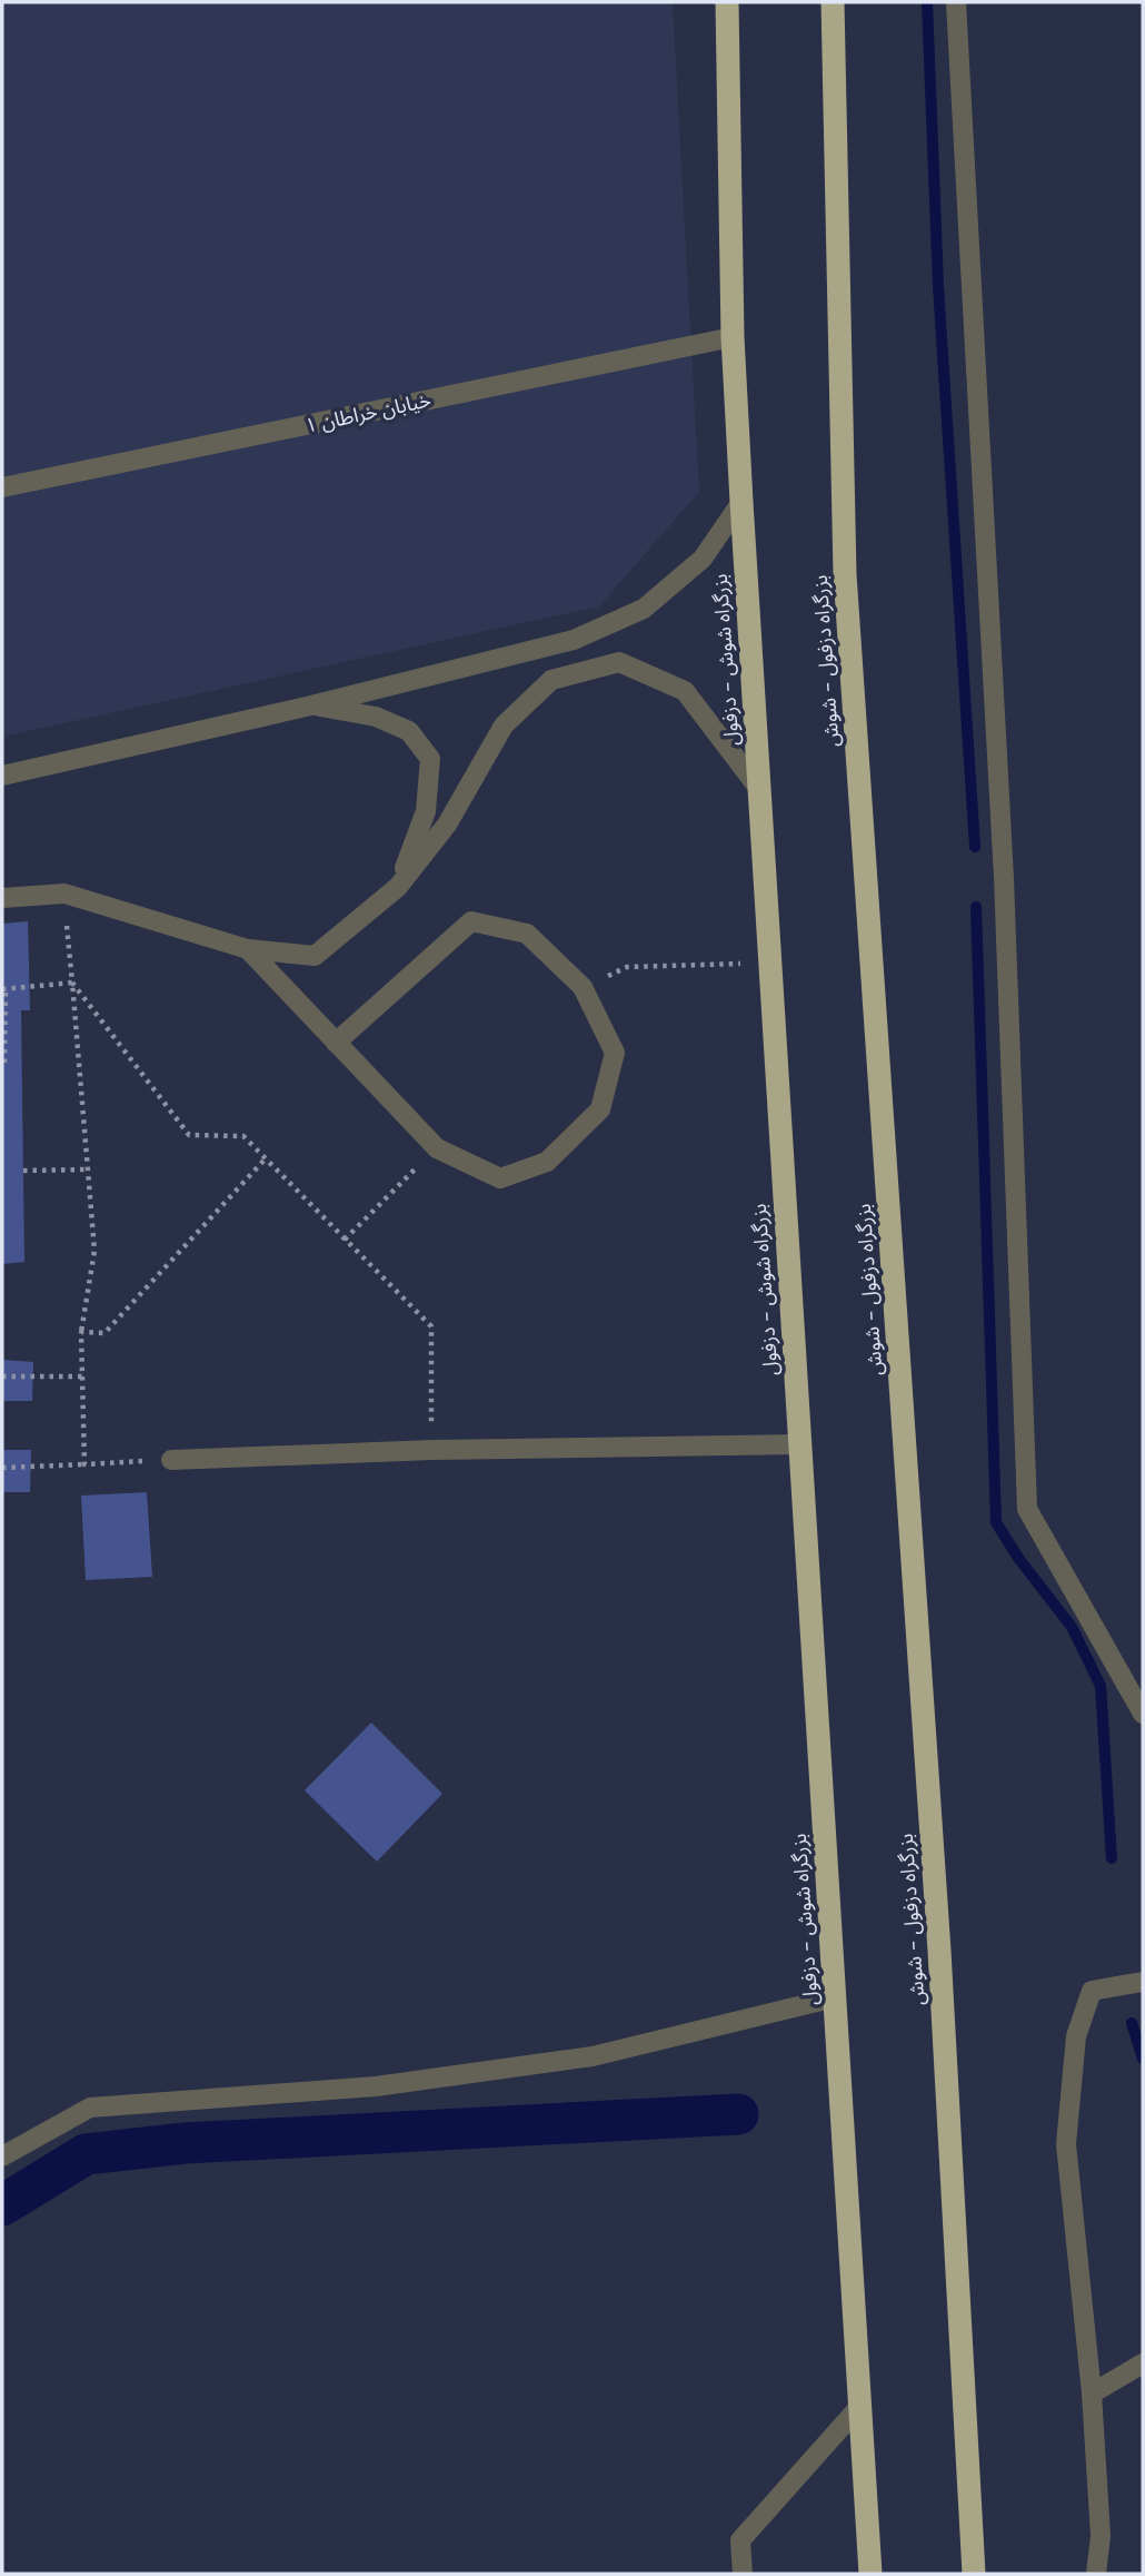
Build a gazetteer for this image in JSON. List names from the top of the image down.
{
  "streets": {
    "highway": ["بزرگراه شوش - دزفول", "بزرگراه دزفول - شوش"],
    "street": ["خیابان خراطان ۱"]
  },
  "crossings": [
    ["خیابان خراطان ۱", "بزرگراه شوش - دزفول"]
  ]
}
